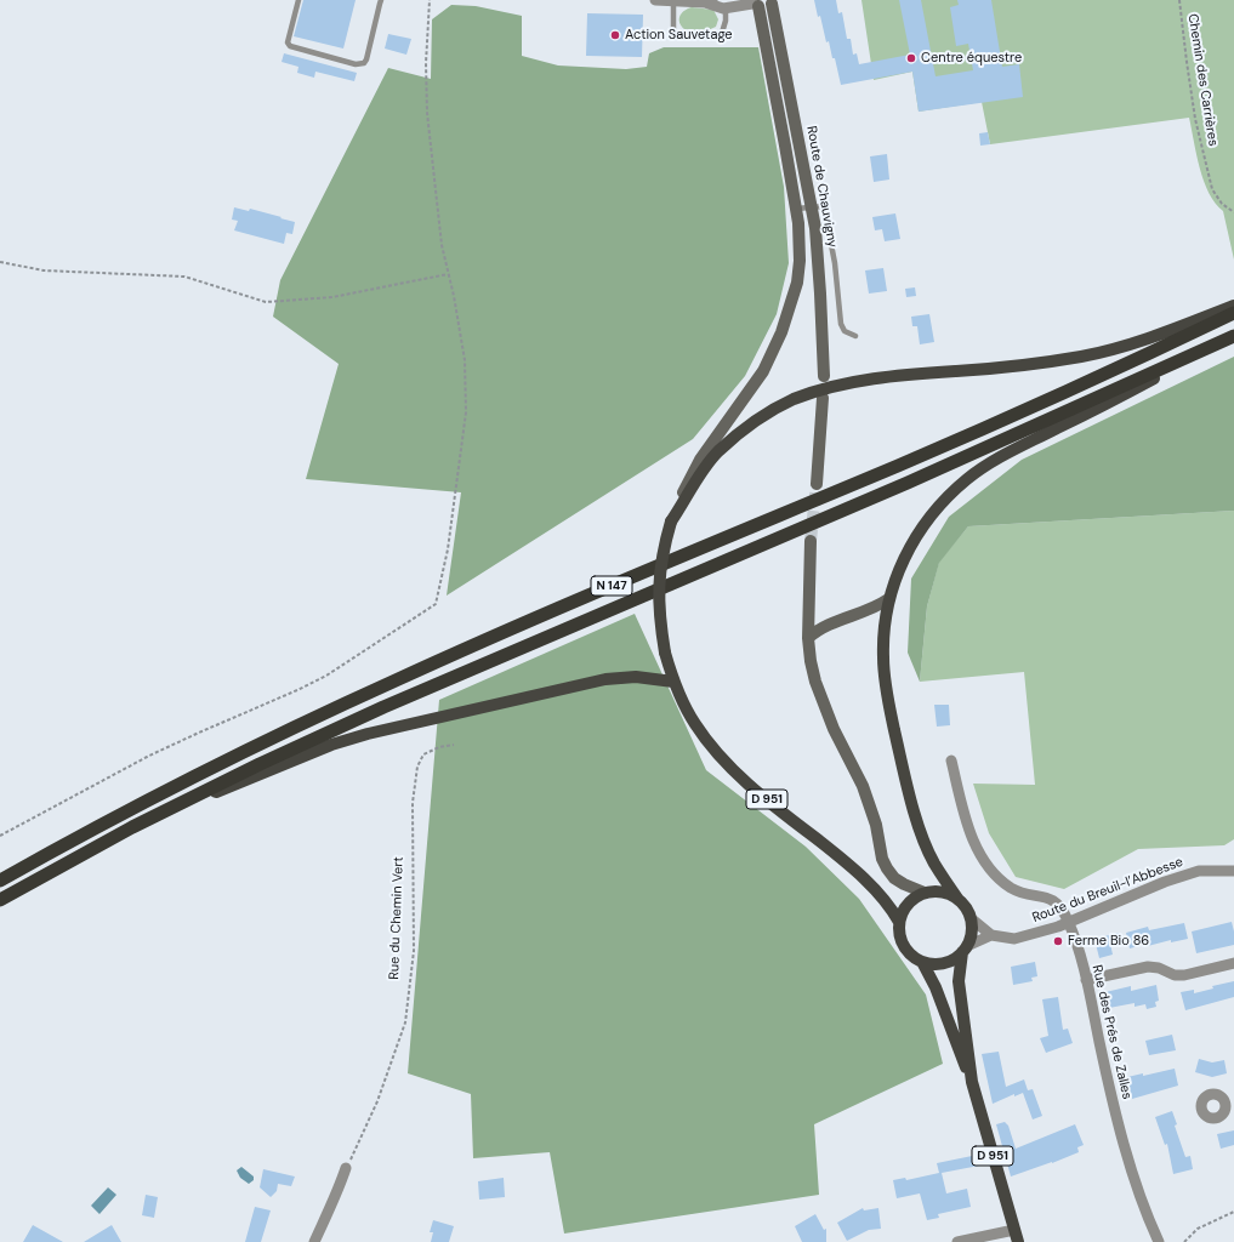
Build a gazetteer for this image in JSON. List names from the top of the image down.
{
  "streets": {
    "highway": ["N 147"],
    "main road": ["Route de Chauvigny", "D 951"],
    "street": ["Route du Breuil-l’Abbesse", "Rue des Prés de Zalles"],
    "path": ["Chemin des Carrières", "Rue du Chemin Vert"]
  },
  "crossings": [
    ["Route du Breuil-l’Abbesse", "Rue des Prés de Zalles"]
  ],
  "places": ["Action Sauvetage", "Centre équestre", "Ferme Bio 86"]
}
